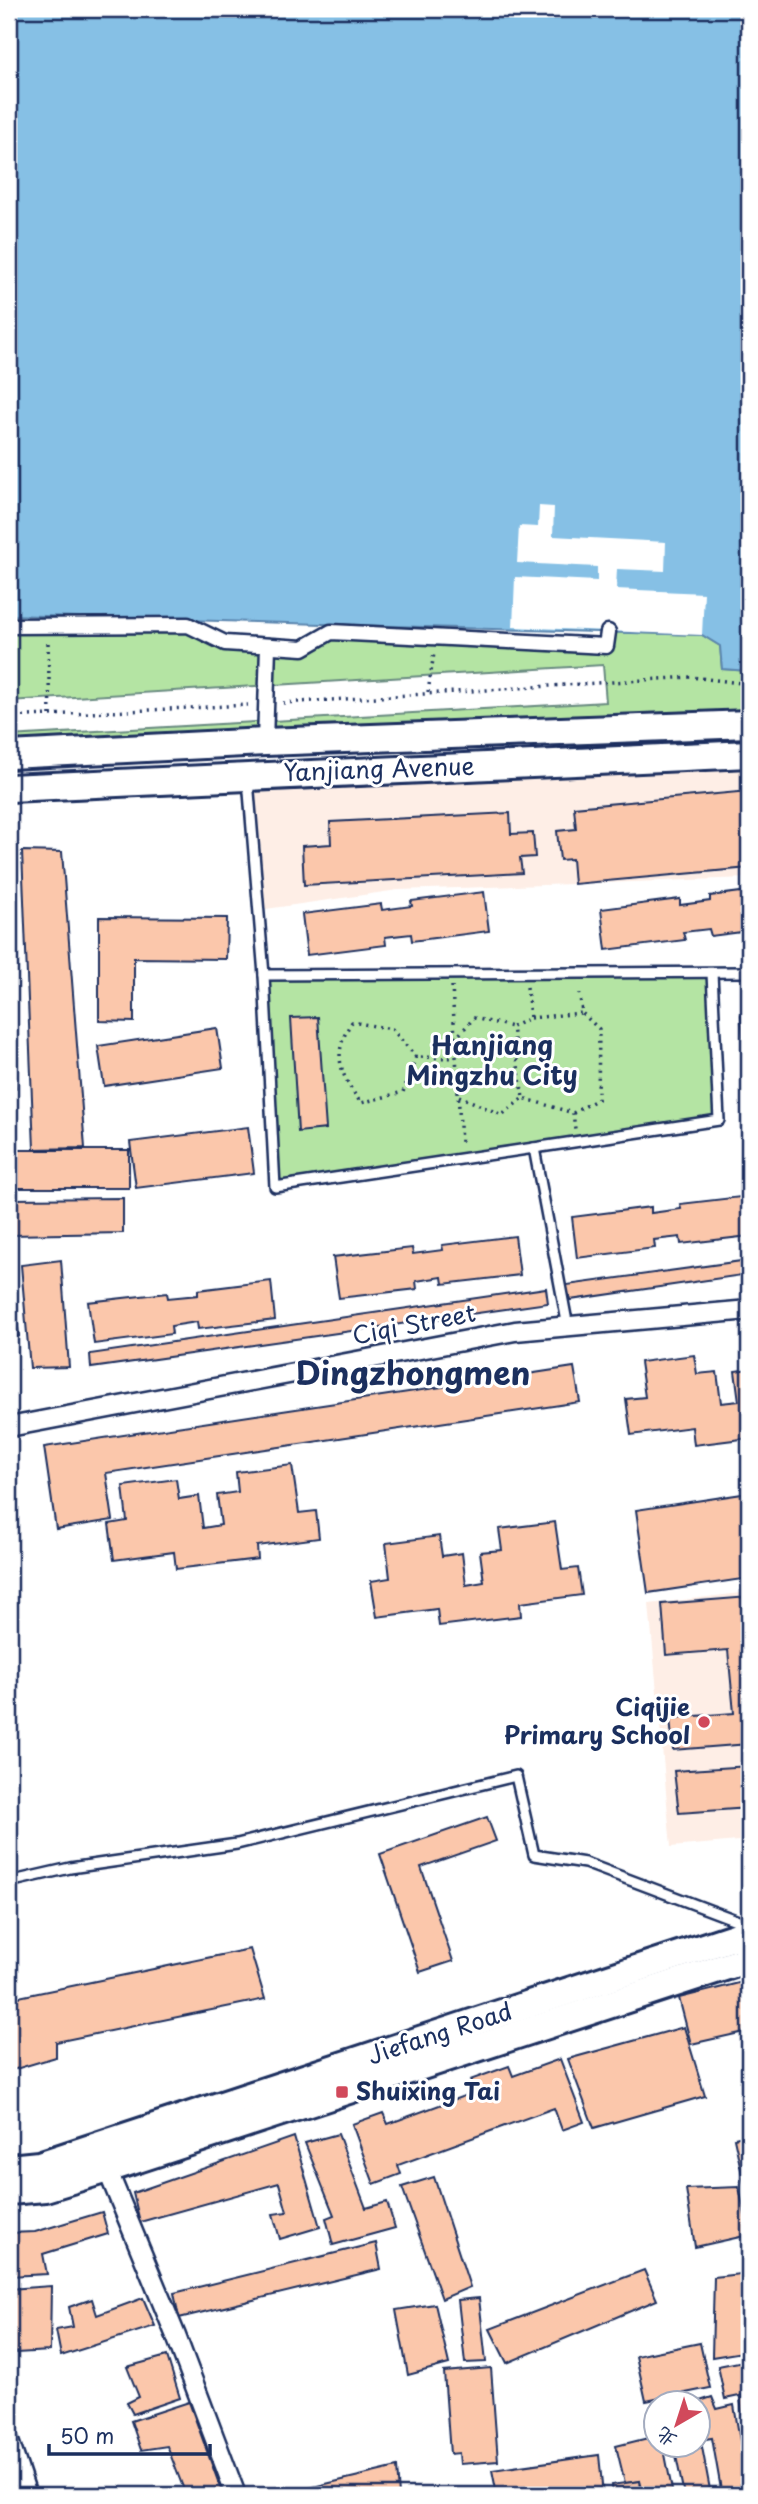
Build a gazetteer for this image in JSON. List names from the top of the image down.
{
  "streets": {
    "main road": ["Yanjiang Avenue", "Jiefang Road"],
    "street": ["Ciqi Street"]
  },
  "districts": ["Hanjiang Mingzhu City", "Dingzhongmen"],
  "places": {
    "other": ["Ciqijie Primary School"],
    "transit": ["Shuixing Tai"]
  },
  "scale_bar": "50 m",
  "north": "bottom left"
}
